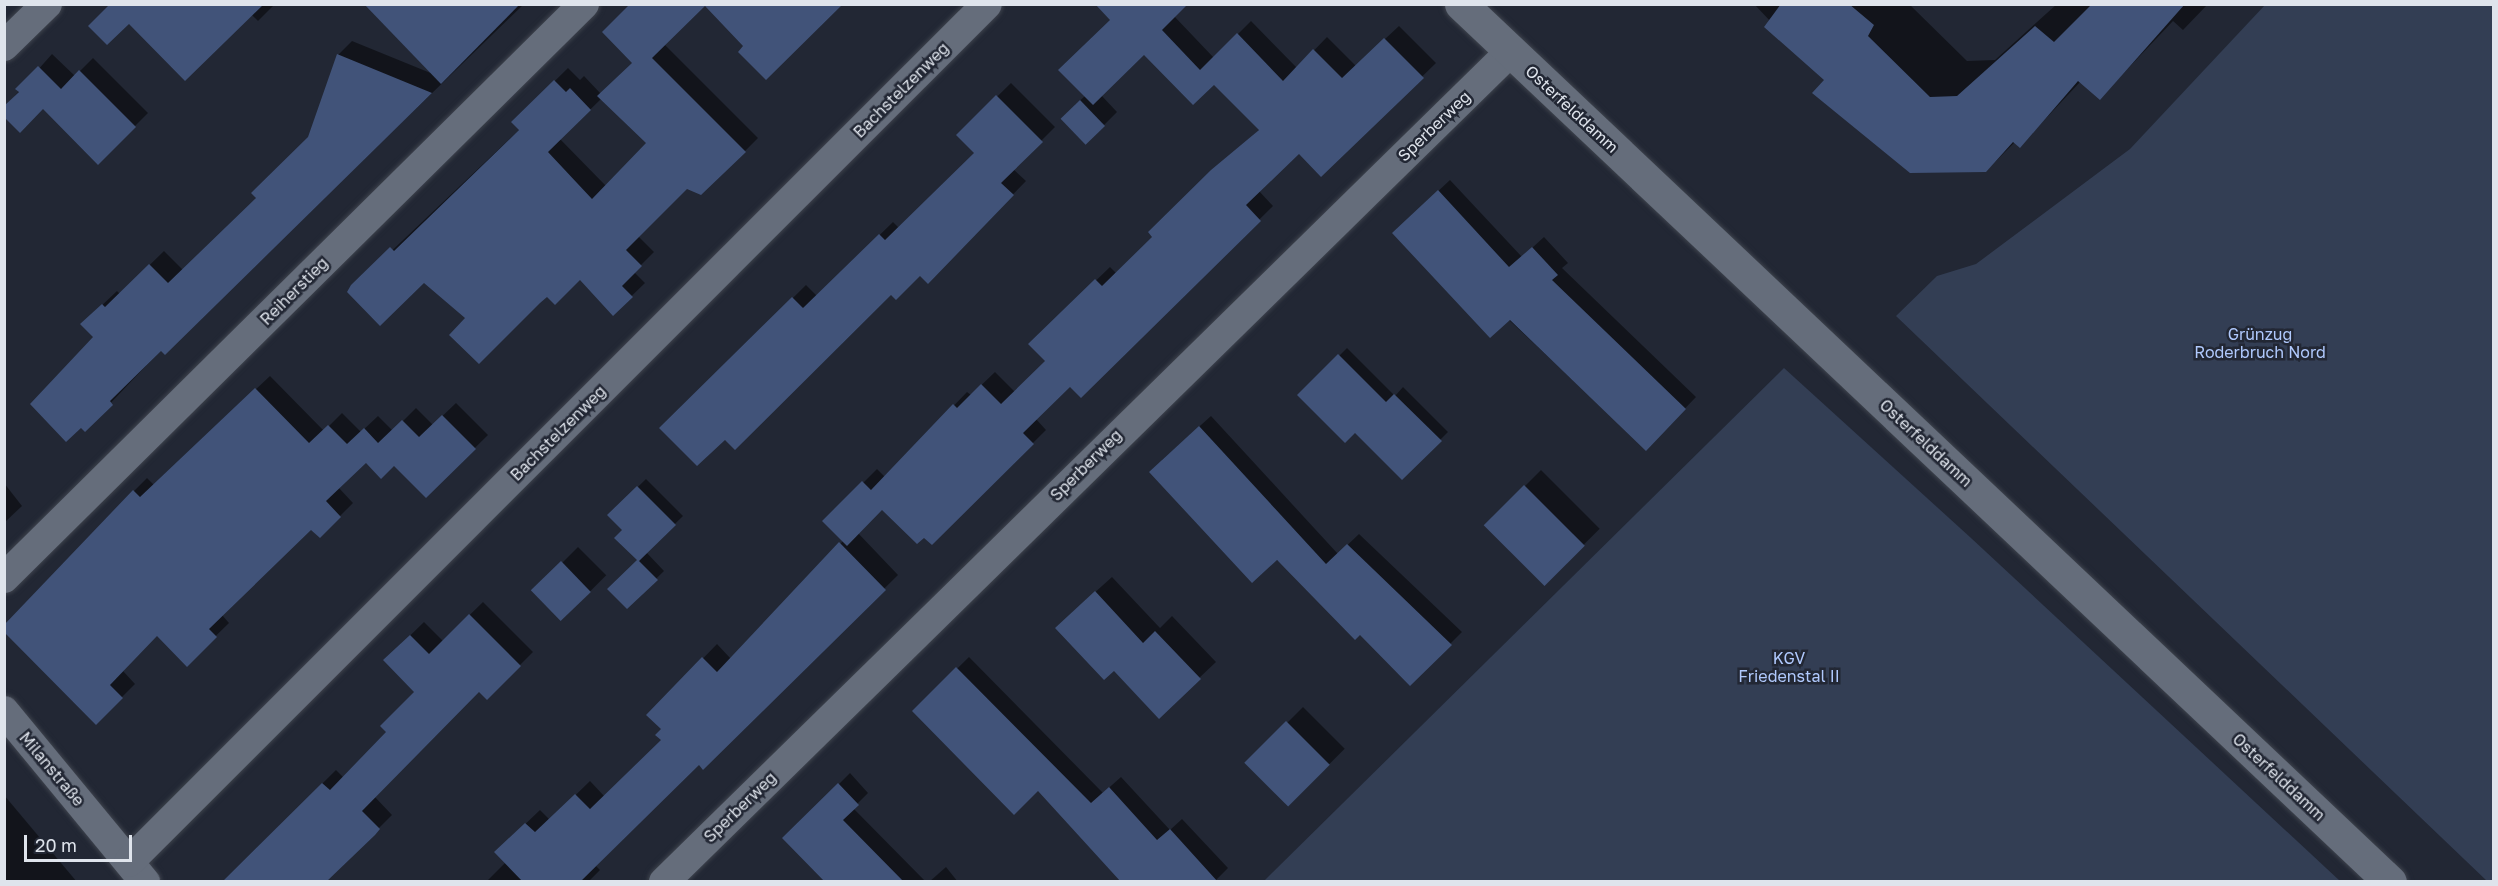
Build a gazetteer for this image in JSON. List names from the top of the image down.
{
  "streets": {
    "street": [
      "Bachstelzenweg",
      "Osterfelddamm",
      "Sperberweg",
      "Reiherstieg",
      "Milanstraße"
    ]
  },
  "crossings": [
    ["Bachstelzenweg", "Milanstraße"],
    ["Osterfelddamm", "Sperberweg"]
  ],
  "parks": ["Grünzug Roderbruch Nord", "KGV Friedenstal II"],
  "scale_bar": "20 m"
}
